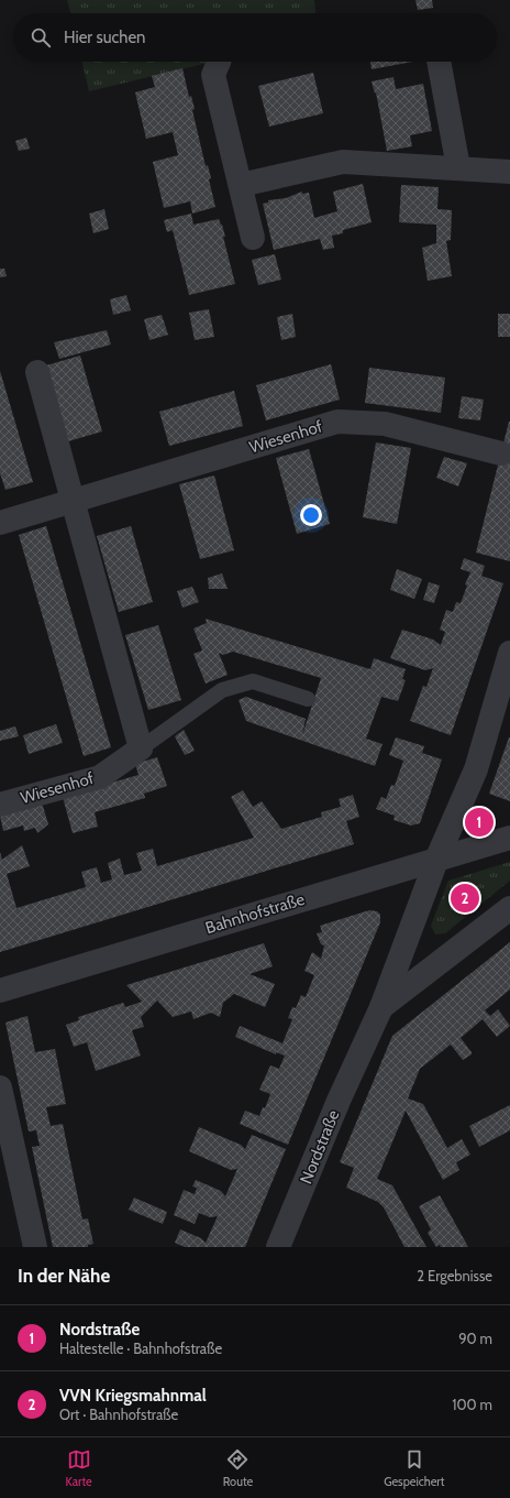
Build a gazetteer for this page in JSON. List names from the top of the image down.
{
  "streets": {
    "street": ["Wiesenhof", "Bahnhofstraße", "Nordstraße"]
  },
  "crossings": [
    ["Bahnhofstraße", "Nordstraße"]
  ],
  "page": {
    "search": "Hier suchen",
    "pins": ["1", "2"],
    "heading": ["In der Nähe", "2 Ergebnisse"],
    "list": [
      {
        "mark": "1",
        "name": "Nordstraße",
        "note": "Haltestelle · Bahnhofstraße",
        "value": "90 m"
      },
      {
        "mark": "2",
        "name": "VVN Kriegsmahnmal",
        "note": "Ort · Bahnhofstraße",
        "value": "100 m"
      }
    ],
    "nav": ["Karte", "Route", "Gespeichert"]
  }
}
